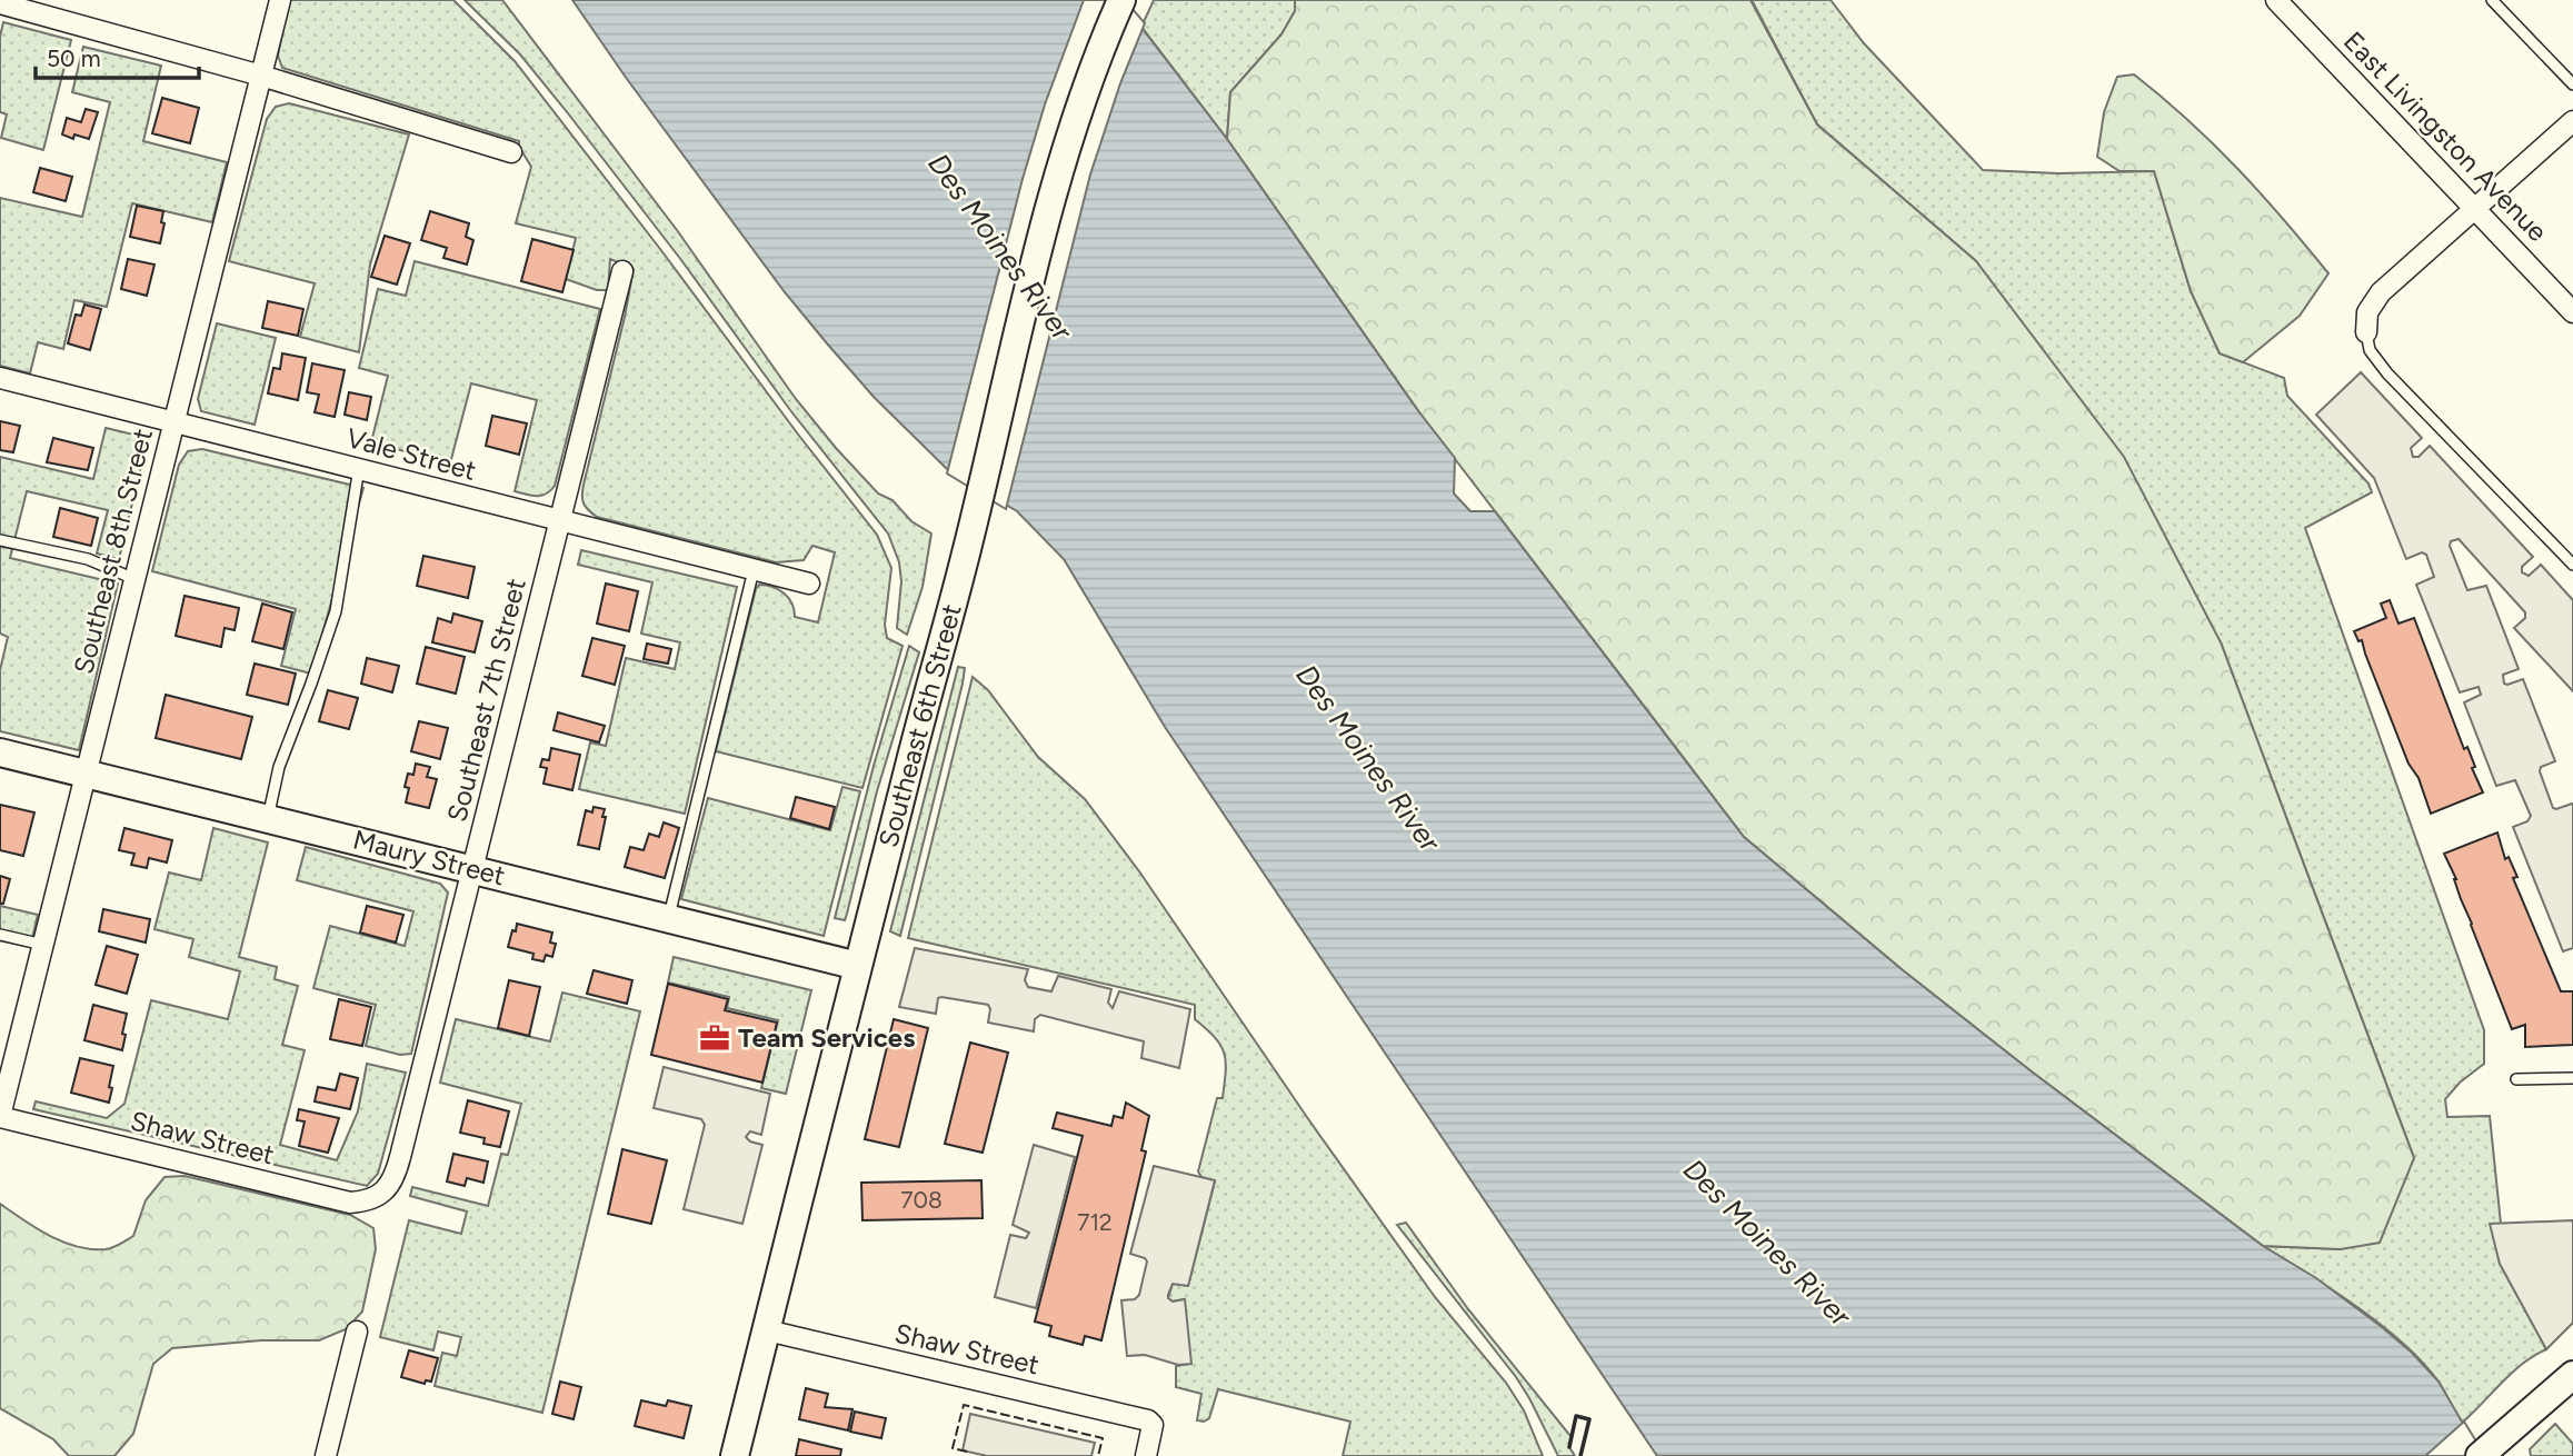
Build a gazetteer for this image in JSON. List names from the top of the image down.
{
  "streets": {
    "main road": ["Southeast 6th Street", "Maury Street"],
    "street": [
      "East Livingston Avenue",
      "Vale Street",
      "Southeast 8th Street",
      "Southeast 7th Street",
      "Shaw Street"
    ]
  },
  "crossings": [
    ["Vale Street", "Southeast 8th Street"],
    ["Vale Street", "Southeast 7th Street"],
    ["Southeast 8th Street", "Maury Street"],
    ["Southeast 8th Street", "Shaw Street"],
    ["Southeast 7th Street", "Maury Street"],
    ["Southeast 7th Street", "Shaw Street"],
    ["Southeast 6th Street", "Maury Street"],
    ["Southeast 6th Street", "Shaw Street"]
  ],
  "water": ["Des Moines River"],
  "places": {
    "office": ["Team Services"]
  },
  "house_numbers": ["708", "712"],
  "scale_bar": "50 m"
}
